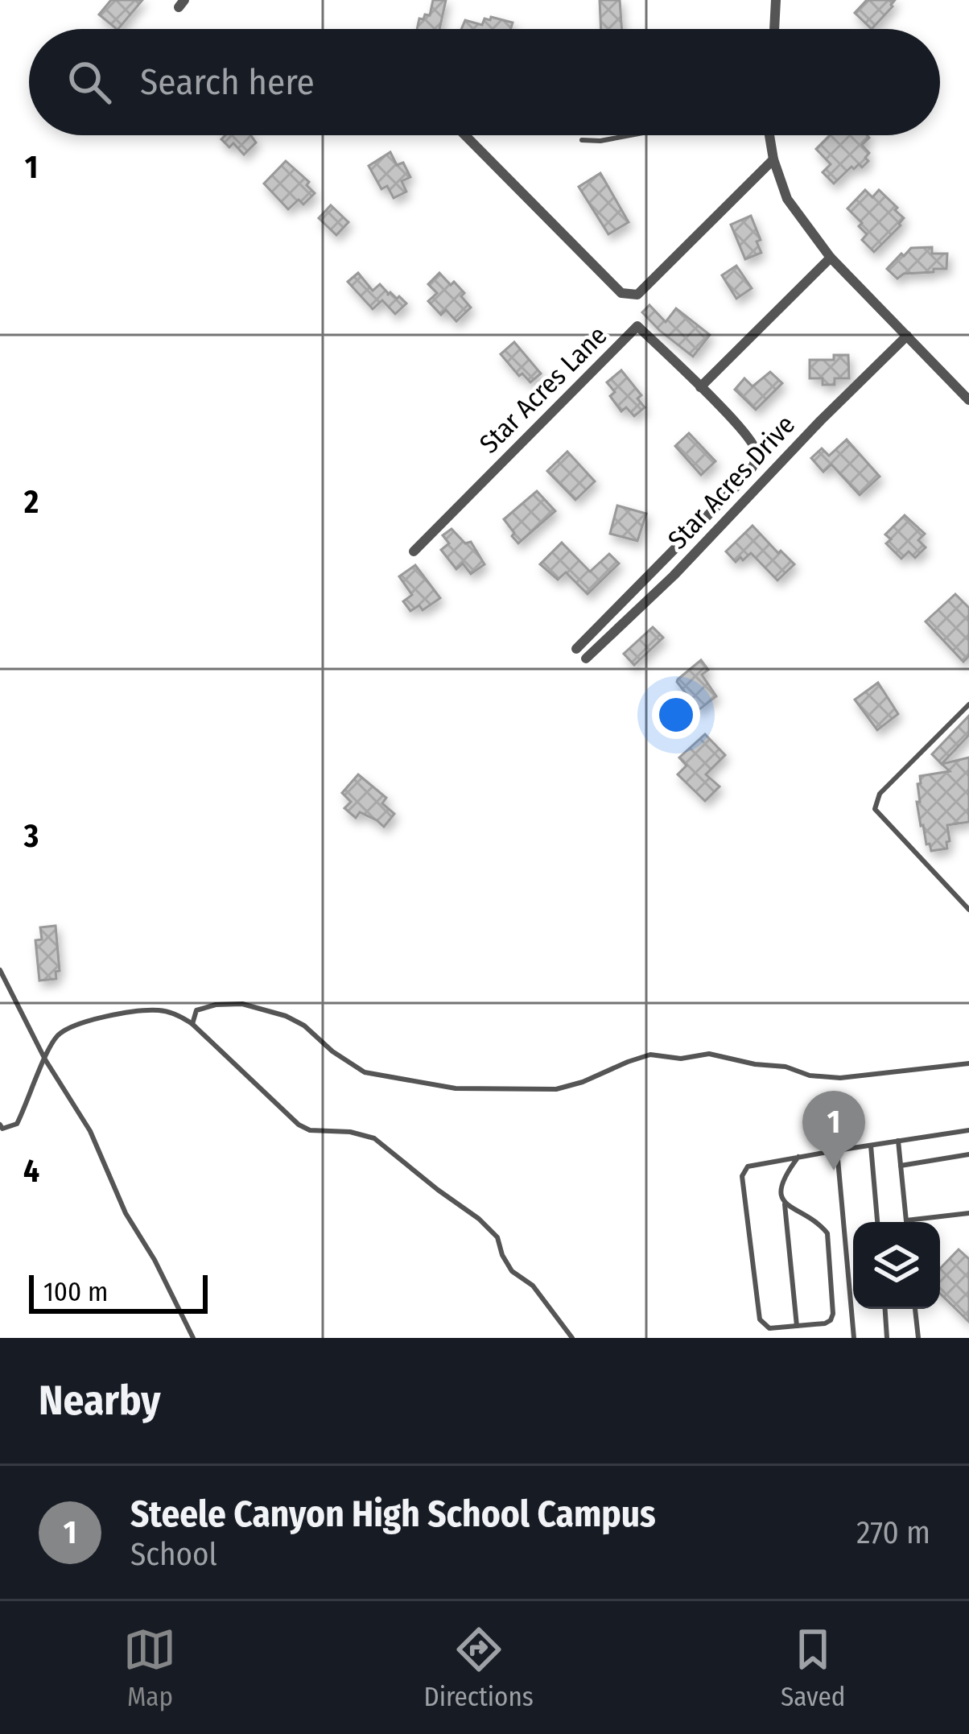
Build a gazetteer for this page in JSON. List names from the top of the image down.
{
  "streets": {
    "street": ["Star Acres Lane", "Star Acres Drive"]
  },
  "scale_bar": "100 m",
  "page": {
    "search": "Search here",
    "pins": "1",
    "scale": "100 m",
    "heading": "Nearby",
    "list": [
      {
        "mark": "1",
        "name": "Steele Canyon High School Campus",
        "note": "School",
        "value": "270 m"
      }
    ],
    "nav": ["Map", "Directions", "Saved"]
  },
  "grid": {
    "rows": [
      "1",
      "2",
      "3",
      "4"
    ]
  }
}
